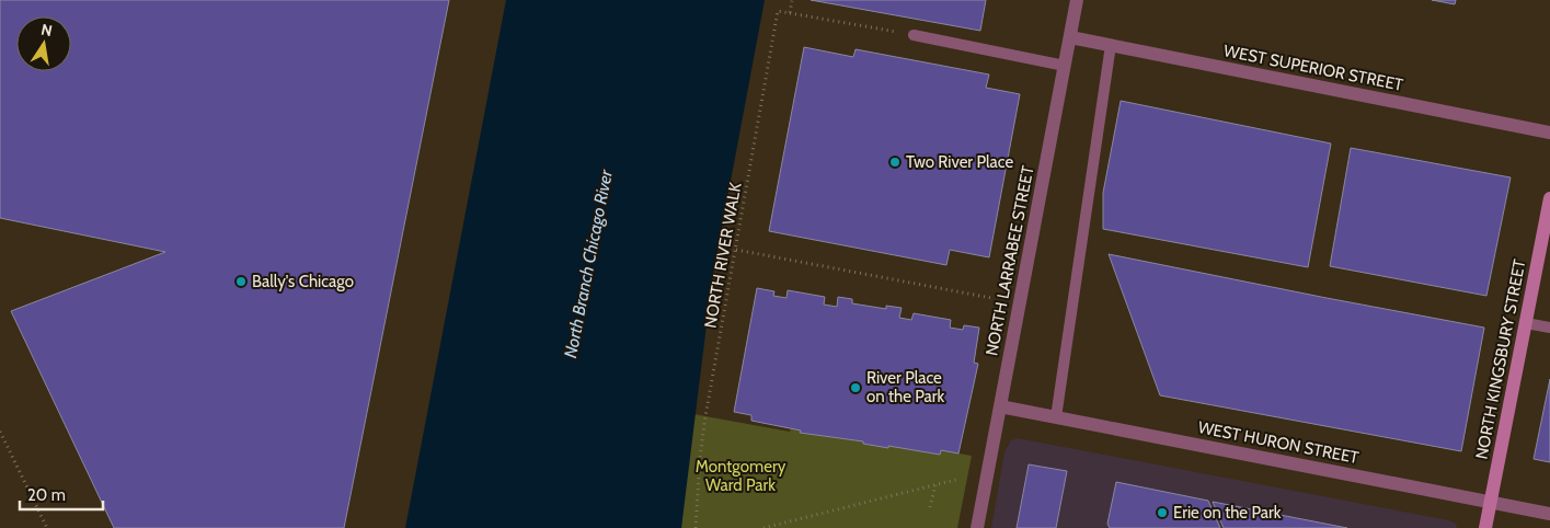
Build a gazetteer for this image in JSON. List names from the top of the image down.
{
  "streets": {
    "street": [
      "WEST SUPERIOR STREET",
      "NORTH LARRABEE STREET",
      "NORTH KINGSBURY STREET",
      "WEST HURON STREET"
    ],
    "path": ["NORTH RIVER WALK"]
  },
  "crossings": [
    ["WEST SUPERIOR STREET", "NORTH LARRABEE STREET"],
    ["NORTH LARRABEE STREET", "WEST HURON STREET"],
    ["NORTH KINGSBURY STREET", "WEST HURON STREET"]
  ],
  "water": ["North Branch Chicago River"],
  "parks": ["Montgomery Ward Park"],
  "places": [
    "Two River Place",
    "Bally's Chicago",
    "River Place on the Park",
    "Erie on the Park"
  ],
  "scale_bar": "20 m",
  "north": "top"
}
